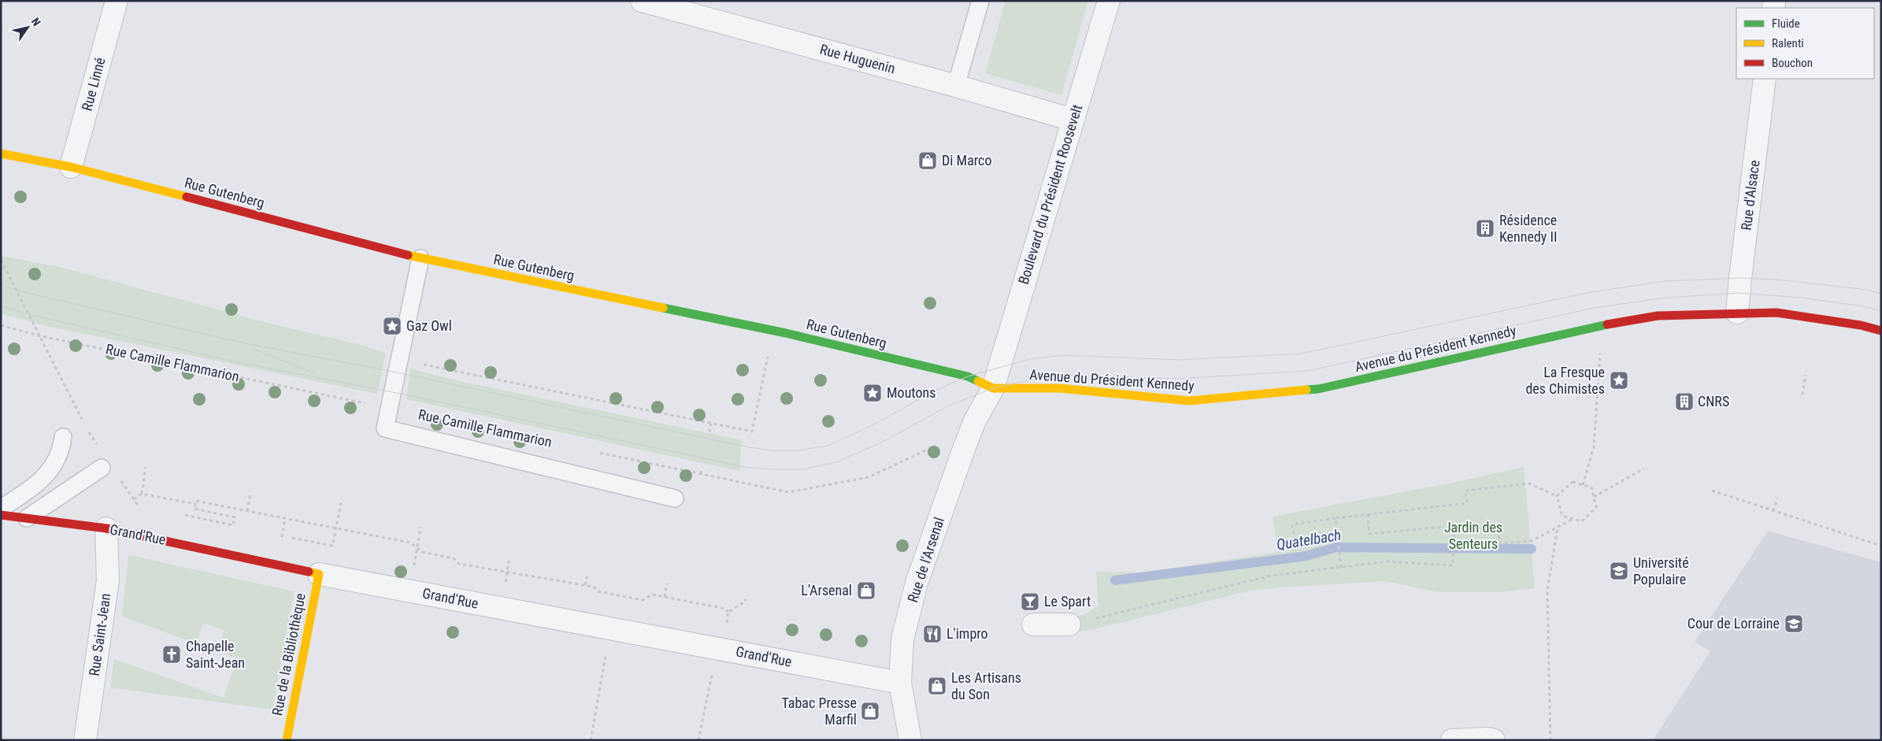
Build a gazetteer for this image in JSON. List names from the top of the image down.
{
  "streets": {
    "street": [
      "Rue Huguenin",
      "Rue Linné",
      "Rue Gutenberg",
      "Boulevard du Président Roosevelt",
      "Rue d'Alsace",
      "Avenue du Président Kennedy",
      "Grand'Rue",
      "Rue de l'Arsenal",
      "Rue Saint-Jean",
      "Rue de la Bibliothèque"
    ],
    "path": ["Rue Camille Flammarion"]
  },
  "crossings": [
    ["Rue Huguenin", "Boulevard du Président Roosevelt"],
    ["Rue Linné", "Rue Gutenberg"],
    ["Rue Gutenberg", "Boulevard du Président Roosevelt"],
    ["Rue Gutenberg", "Avenue du Président Kennedy"],
    ["Rue Gutenberg", "Rue de l'Arsenal"],
    ["Boulevard du Président Roosevelt", "Avenue du Président Kennedy"],
    ["Boulevard du Président Roosevelt", "Rue de l'Arsenal"],
    ["Rue d'Alsace", "Avenue du Président Kennedy"],
    ["Avenue du Président Kennedy", "Rue de l'Arsenal"],
    ["Grand'Rue", "Rue de l'Arsenal"],
    ["Grand'Rue", "Rue Saint-Jean"],
    ["Grand'Rue", "Rue de la Bibliothèque"]
  ],
  "water": ["Quatelbach"],
  "parks": ["Jardin des Senteurs"],
  "places": {
    "shop": [
      "Di Marco",
      "L'Arsenal",
      "Les Artisans du Son",
      "Tabac Presse Marfil"
    ],
    "building": ["Résidence Kennedy II", "CNRS"],
    "place": ["Gaz Owl", "La Fresque des Chimistes", "Moutons"],
    "school or university": ["Université Populaire", "Cour de Lorraine"],
    "bar": ["Le Spart"],
    "restaurant": ["L'impro"],
    "church": ["Chapelle Saint-Jean"]
  },
  "legend": ["Fluide", "Ralenti", "Bouchon"],
  "north": "top right"
}
